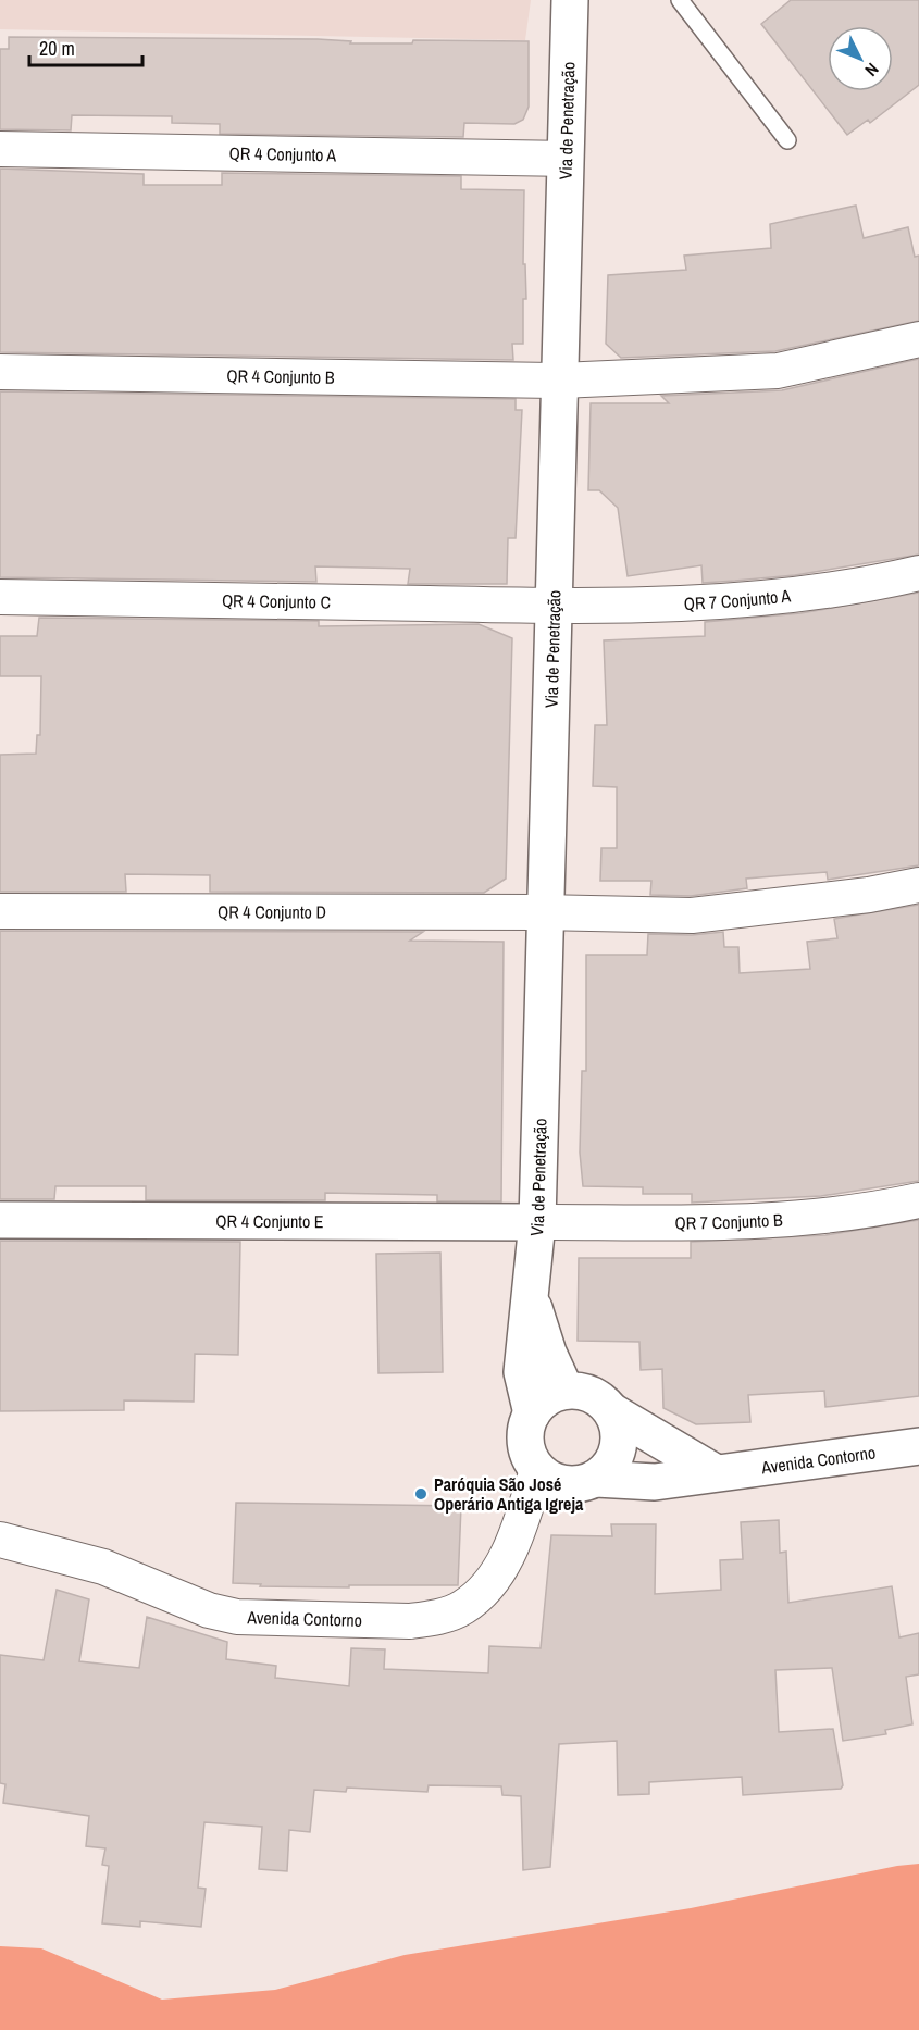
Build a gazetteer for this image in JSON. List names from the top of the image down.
{
  "streets": {
    "street": [
      "Via de Penetração",
      "QR 4 Conjunto A",
      "QR 4 Conjunto B",
      "QR 7 Conjunto A",
      "QR 4 Conjunto C",
      "QR 4 Conjunto D",
      "QR 4 Conjunto E",
      "QR 7 Conjunto B",
      "Avenida Contorno"
    ]
  },
  "crossings": [
    ["Via de Penetração", "QR 4 Conjunto A"],
    ["Via de Penetração", "QR 4 Conjunto B"],
    ["Via de Penetração", "QR 7 Conjunto A"],
    ["Via de Penetração", "QR 4 Conjunto C"],
    ["Via de Penetração", "QR 4 Conjunto D"],
    ["Via de Penetração", "QR 4 Conjunto E"],
    ["Via de Penetração", "QR 7 Conjunto B"],
    ["Via de Penetração", "Avenida Contorno"],
    ["QR 7 Conjunto A", "QR 4 Conjunto C"],
    ["QR 4 Conjunto E", "QR 7 Conjunto B"]
  ],
  "places": ["Paróquia São José Operário Antiga Igreja"],
  "scale_bar": "20 m",
  "north": "bottom right"
}
